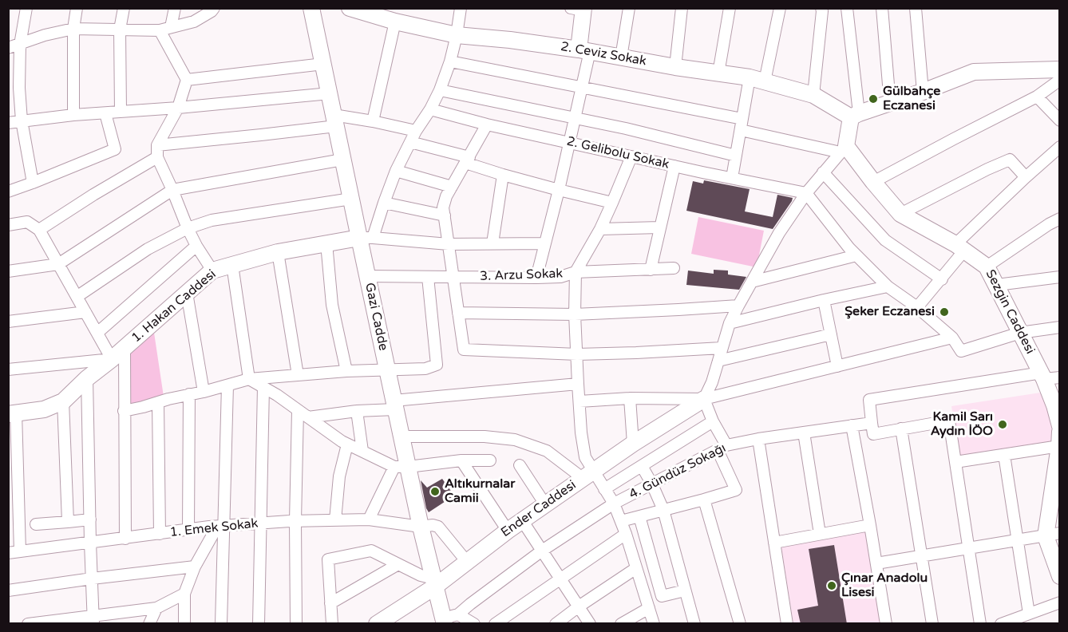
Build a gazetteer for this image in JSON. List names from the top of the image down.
{
  "streets": {
    "main road": [
      "2. Ceviz Sokak",
      "1. Hakan Caddesi",
      "Sezgin Caddesi",
      "Gazi Cadde",
      "Ender Caddesi"
    ],
    "street": [
      "2. Gelibolu Sokak",
      "3. Arzu Sokak",
      "4. Gündüz Sokağı",
      "1. Emek Sokak"
    ]
  },
  "crossings": [
    ["2. Gelibolu Sokak", "3. Arzu Sokak"],
    ["3. Arzu Sokak", "Gazi Cadde"],
    ["1. Hakan Caddesi", "Gazi Cadde"],
    ["Gazi Cadde", "4. Gündüz Sokağı"],
    ["Gazi Cadde", "Ender Caddesi"],
    ["Gazi Cadde", "1. Emek Sokak"],
    ["Ender Caddesi", "1. Emek Sokak"]
  ],
  "places": [
    "Gülbahçe Eczanesi",
    "Şeker Eczanesi",
    "Kamil Sarı Aydın İÖO",
    "Altıkurnalar Camii",
    "Çınar Anadolu Lisesi"
  ]
}
